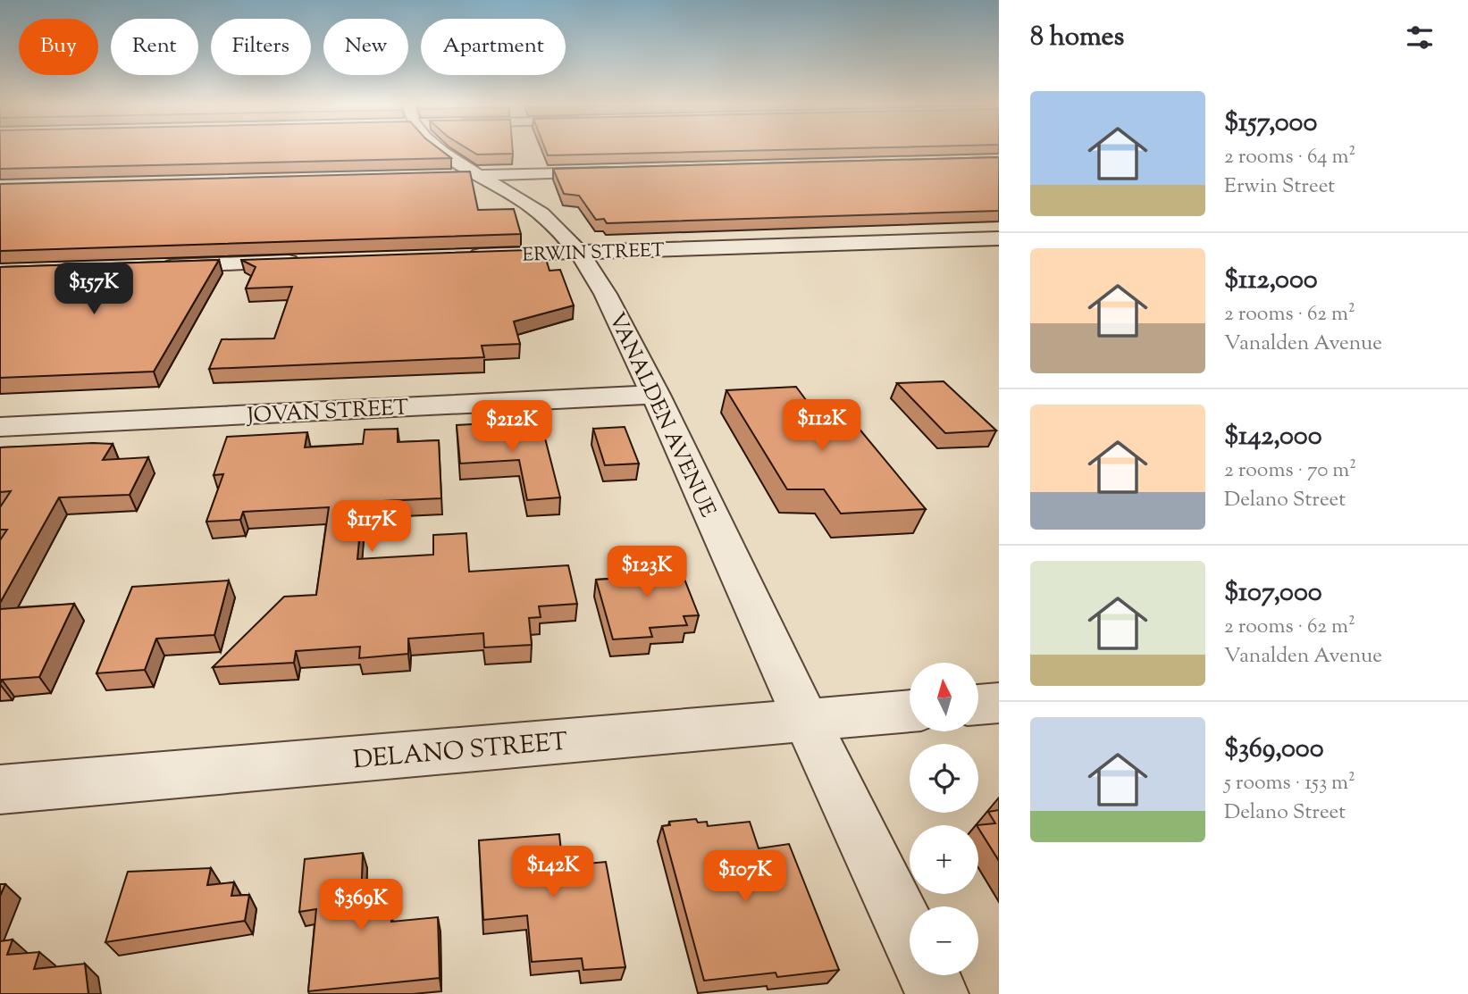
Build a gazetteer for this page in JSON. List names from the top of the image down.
{
  "streets": {
    "street": [
      "ERWIN STREET",
      "JOVAN STREET",
      "VANALDEN AVENUE",
      "DELANO STREET"
    ]
  },
  "crossings": [
    ["ERWIN STREET", "VANALDEN AVENUE"],
    ["JOVAN STREET", "VANALDEN AVENUE"],
    ["VANALDEN AVENUE", "DELANO STREET"]
  ],
  "north": "top",
  "page": {
    "heading": "8 homes",
    "chip": [
      "Buy",
      "Rent",
      "Filters",
      "New",
      "Apartment"
    ],
    "list": [
      {
        "name": "$157,000",
        "note": "2 rooms · 64 m² · Erwin Street"
      },
      {
        "name": "$112,000",
        "note": "2 rooms · 62 m² · Vanalden Avenue"
      },
      {
        "name": "$142,000",
        "note": "2 rooms · 70 m² · Delano Street"
      },
      {
        "name": "$107,000",
        "note": "2 rooms · 62 m² · Vanalden Avenue"
      },
      {
        "name": "$369,000",
        "note": "5 rooms · 153 m² · Delano Street"
      }
    ],
    "price": [
      "$157K",
      "$112K",
      "$212K",
      "$117K",
      "$123K",
      "$142K",
      "$107K",
      "$369K"
    ],
    "map_buttons": ["+", "−"]
  }
}
